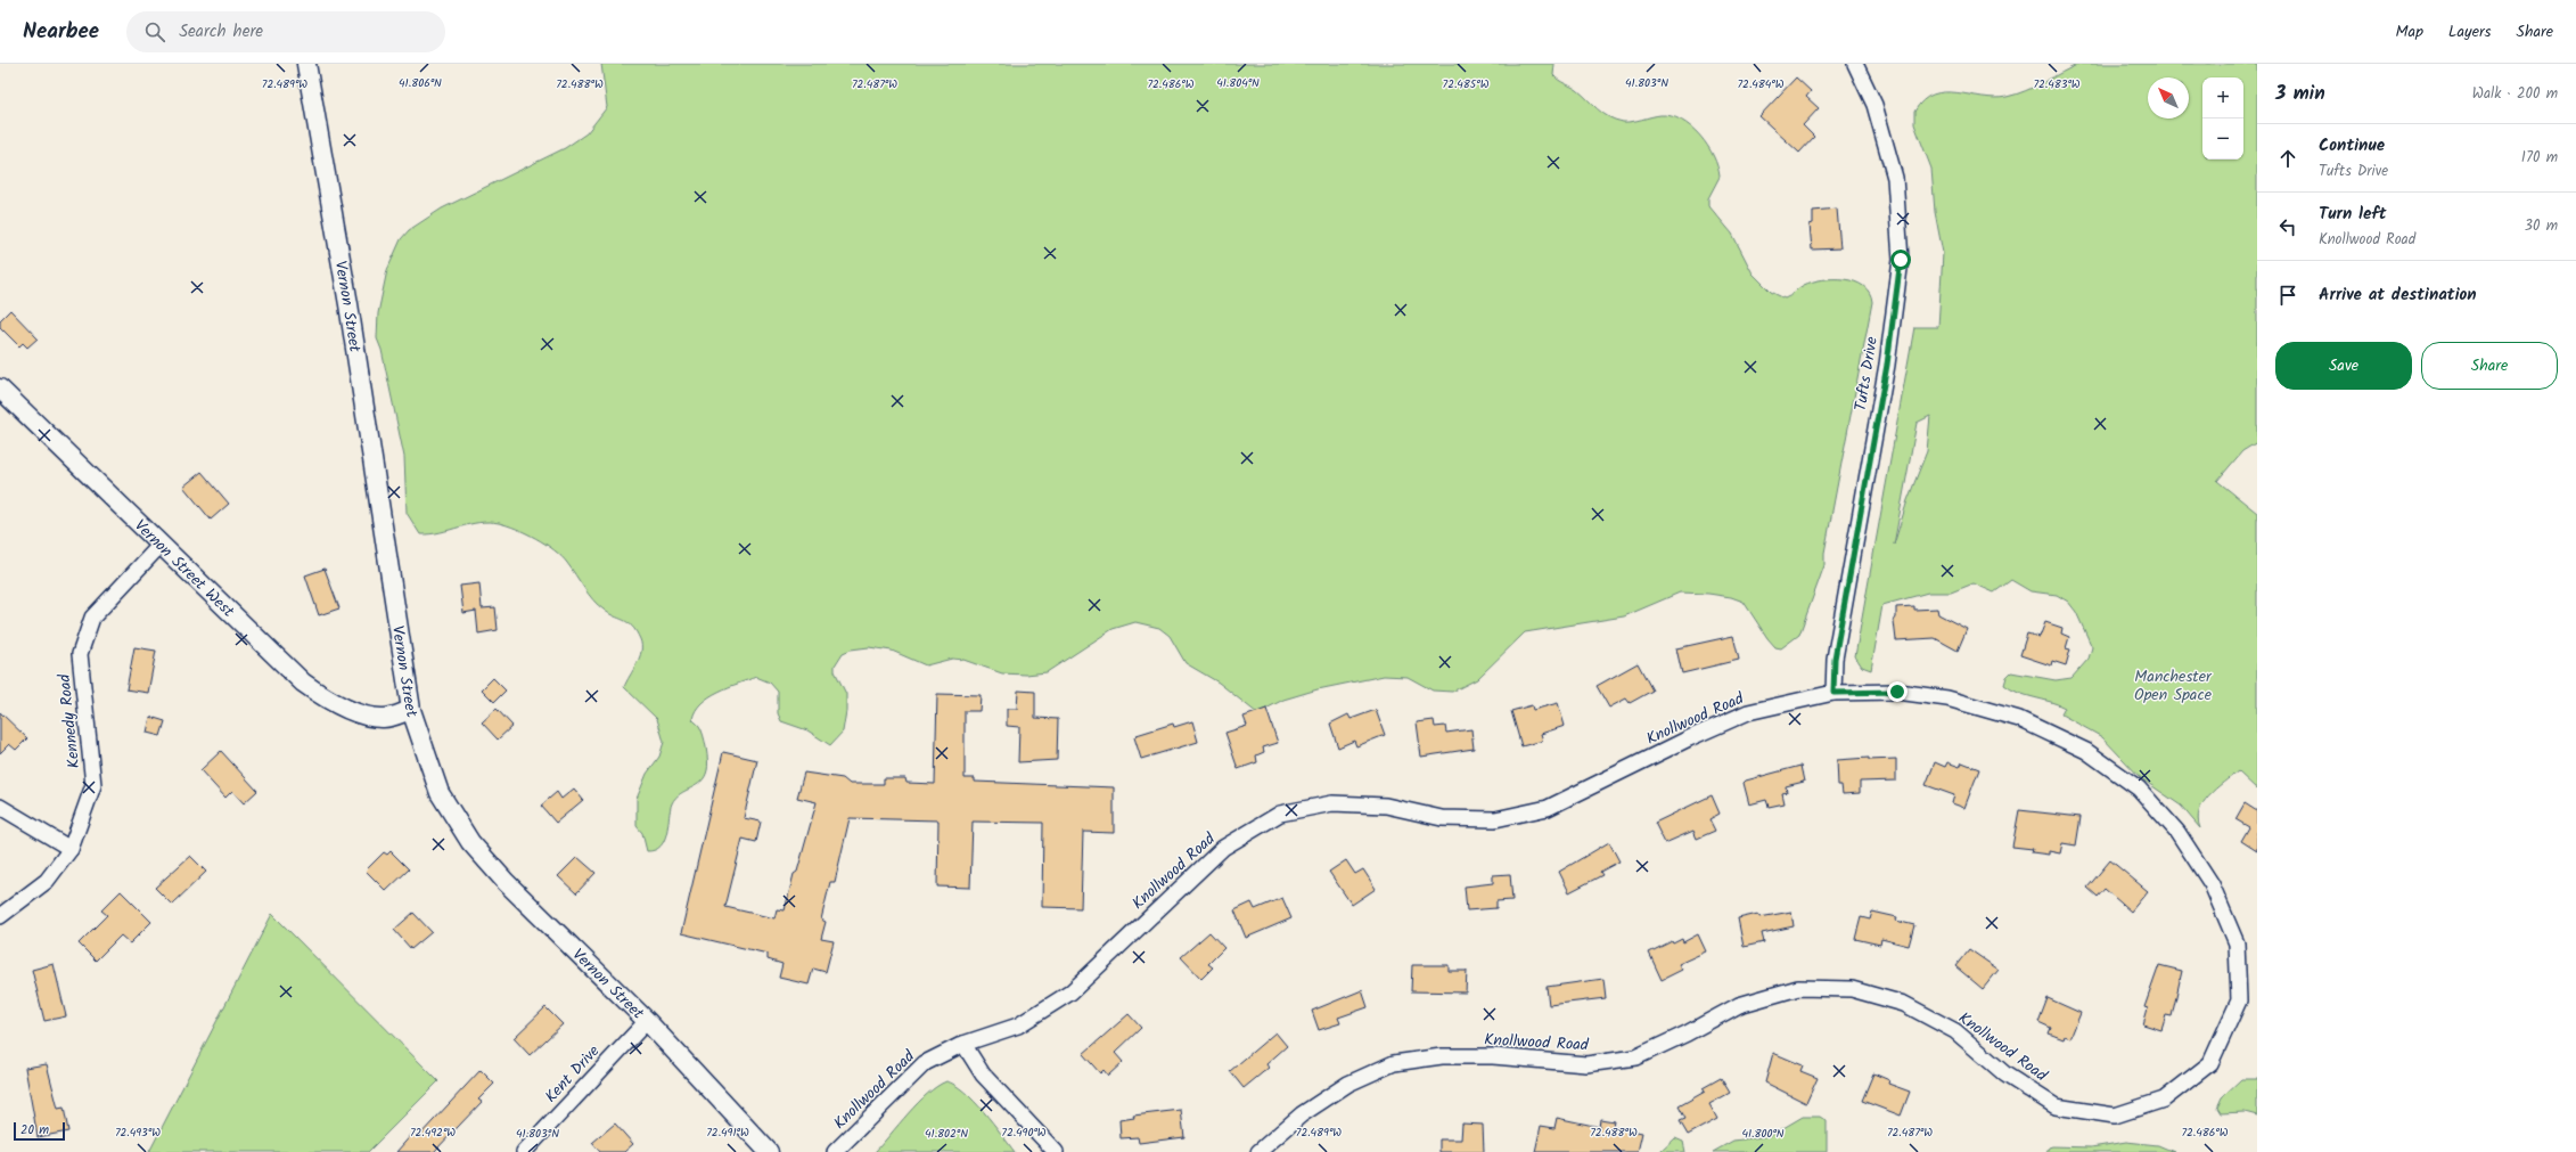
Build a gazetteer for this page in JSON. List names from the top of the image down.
{
  "streets": {
    "street": [
      "Vernon Street",
      "Tufts Drive",
      "Vernon Street West",
      "Knollwood Road",
      "Kennedy Road",
      "Kent Drive"
    ]
  },
  "crossings": [
    ["Vernon Street", "Vernon Street West"],
    ["Vernon Street", "Kent Drive"],
    ["Tufts Drive", "Knollwood Road"],
    ["Vernon Street West", "Kennedy Road"]
  ],
  "parks": ["Manchester Open Space"],
  "scale_bar": "20 m",
  "north": "top left",
  "page": {
    "header": "Nearbee",
    "search": "Search here",
    "nav": ["Map", "Layers", "Share"],
    "heading": ["3 min", "Walk · 200 m"],
    "map_buttons": ["+", "−"],
    "list": [
      ["Continue", "Tufts Drive", "170 m"],
      ["Turn left", "Knollwood Road", "30 m"],
      "Arrive at destination"
    ],
    "buttons": ["Save", "Share"],
    "scale": "20 m"
  },
  "coordinates": [
    "41.806°N",
    "41.804°N",
    "41.803°N",
    "72.489°W",
    "72.488°W",
    "72.487°W",
    "72.486°W",
    "72.485°W",
    "72.484°W",
    "72.483°W",
    "72.493°W",
    "72.492°W",
    "72.491°W",
    "72.490°W",
    "41.802°N",
    "41.800°N"
  ]
}
